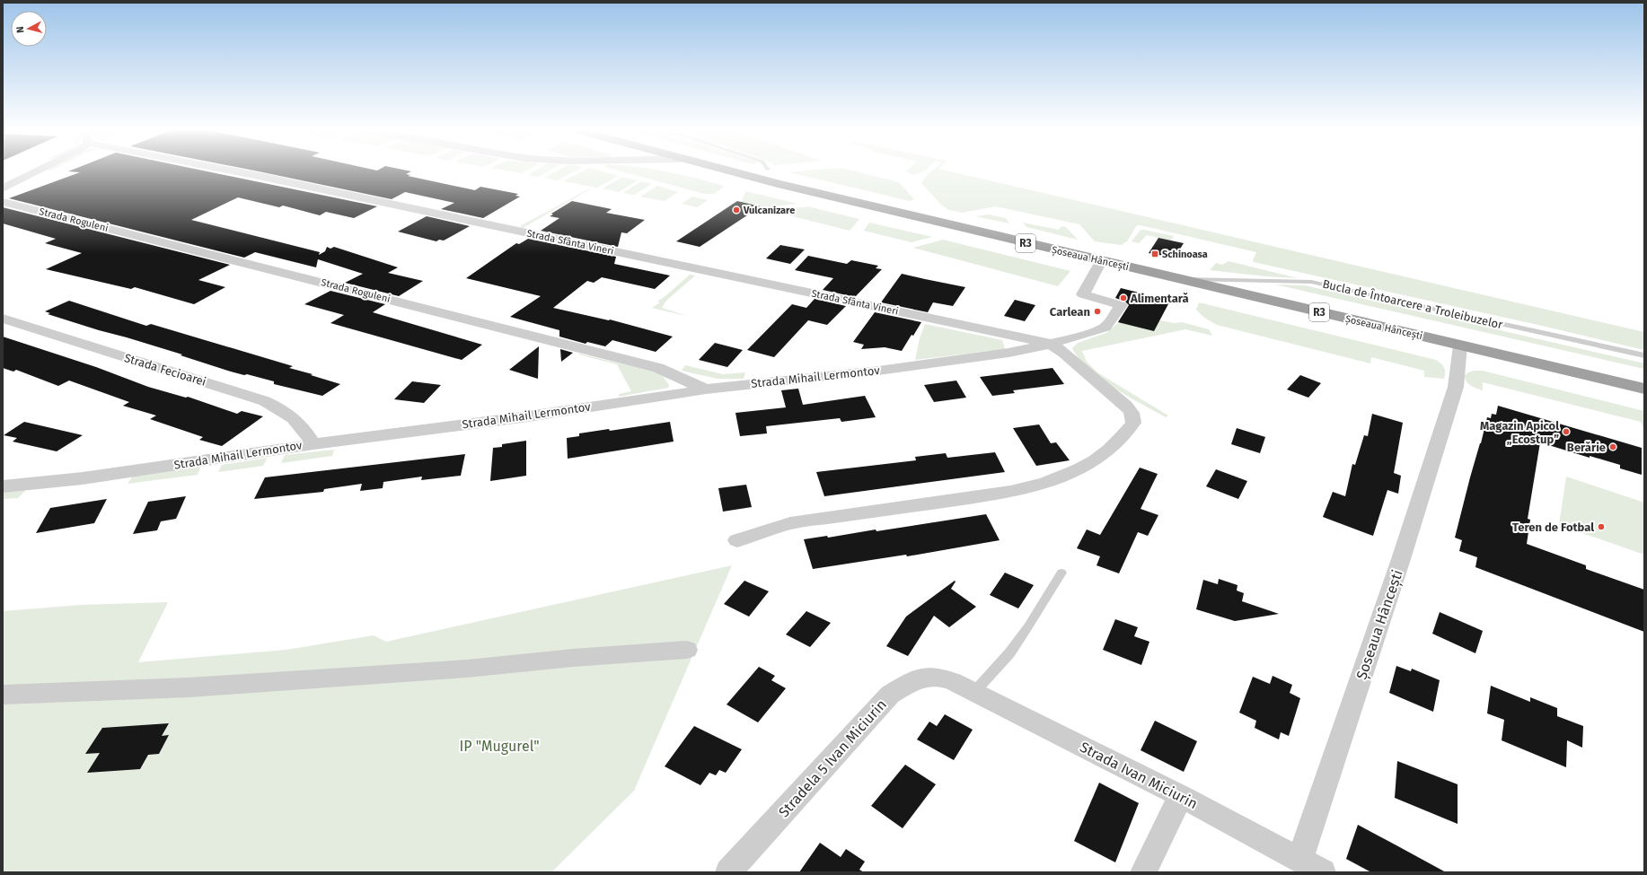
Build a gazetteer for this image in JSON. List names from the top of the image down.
{
  "streets": {
    "highway": ["R3", "Șoseaua Hâncești"],
    "street": [
      "Strada Roguleni",
      "Strada Sfânta Vineri",
      "Strada Fecioarei",
      "Strada Mihail Lermontov",
      "Stradela 5 Ivan Miciurin",
      "Strada Ivan Miciurin"
    ],
    "lane": ["Bucla de Întoarcere a Troleibuzelor"]
  },
  "crossings": [
    ["Strada Roguleni", "Strada Mihail Lermontov"],
    ["Strada Sfânta Vineri", "Strada Mihail Lermontov"],
    ["Șoseaua Hâncești", "Bucla de Întoarcere a Troleibuzelor"],
    ["Șoseaua Hâncești", "Strada Mihail Lermontov"],
    ["Șoseaua Hâncești", "Strada Ivan Miciurin"],
    ["Strada Fecioarei", "Strada Mihail Lermontov"],
    ["Stradela 5 Ivan Miciurin", "Strada Ivan Miciurin"]
  ],
  "parks": ["IP \"Mugurel\""],
  "places": {
    "other": [
      "Vulcanizare",
      "Alimentară",
      "Carlean",
      "Magazin Apicol „Ecostup”",
      "Berărie",
      "Teren de Fotbal"
    ],
    "transit": ["Schinoasa"]
  },
  "north": "left"
}
